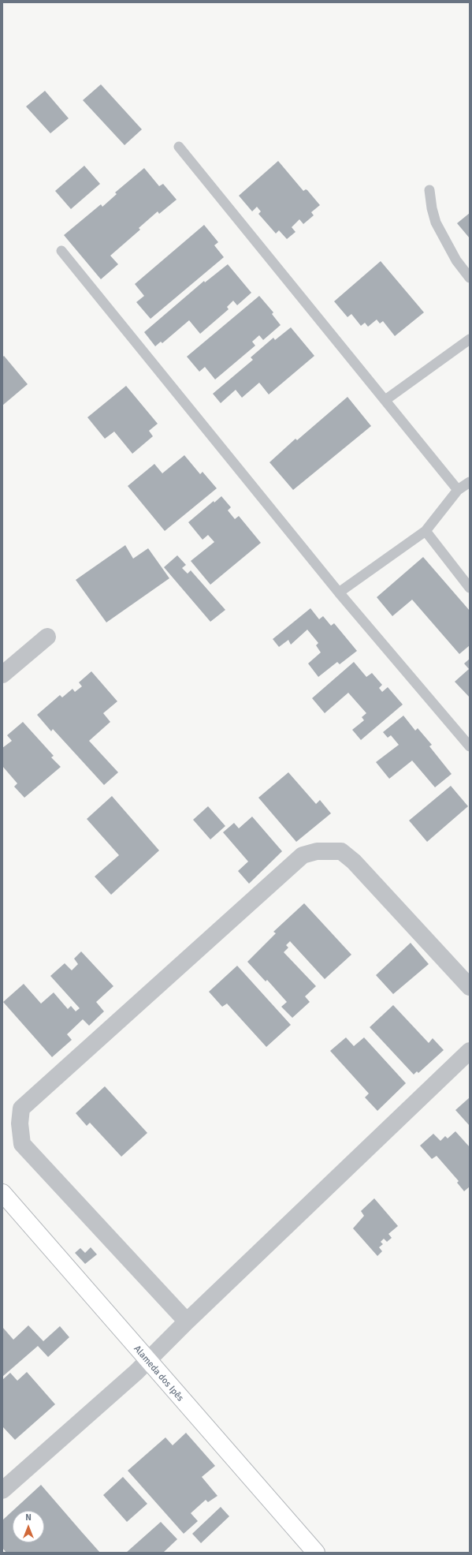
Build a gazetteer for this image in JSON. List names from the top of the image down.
{
  "streets": {
    "street": ["Alameda dos Ipês"]
  },
  "north": "top"
}
